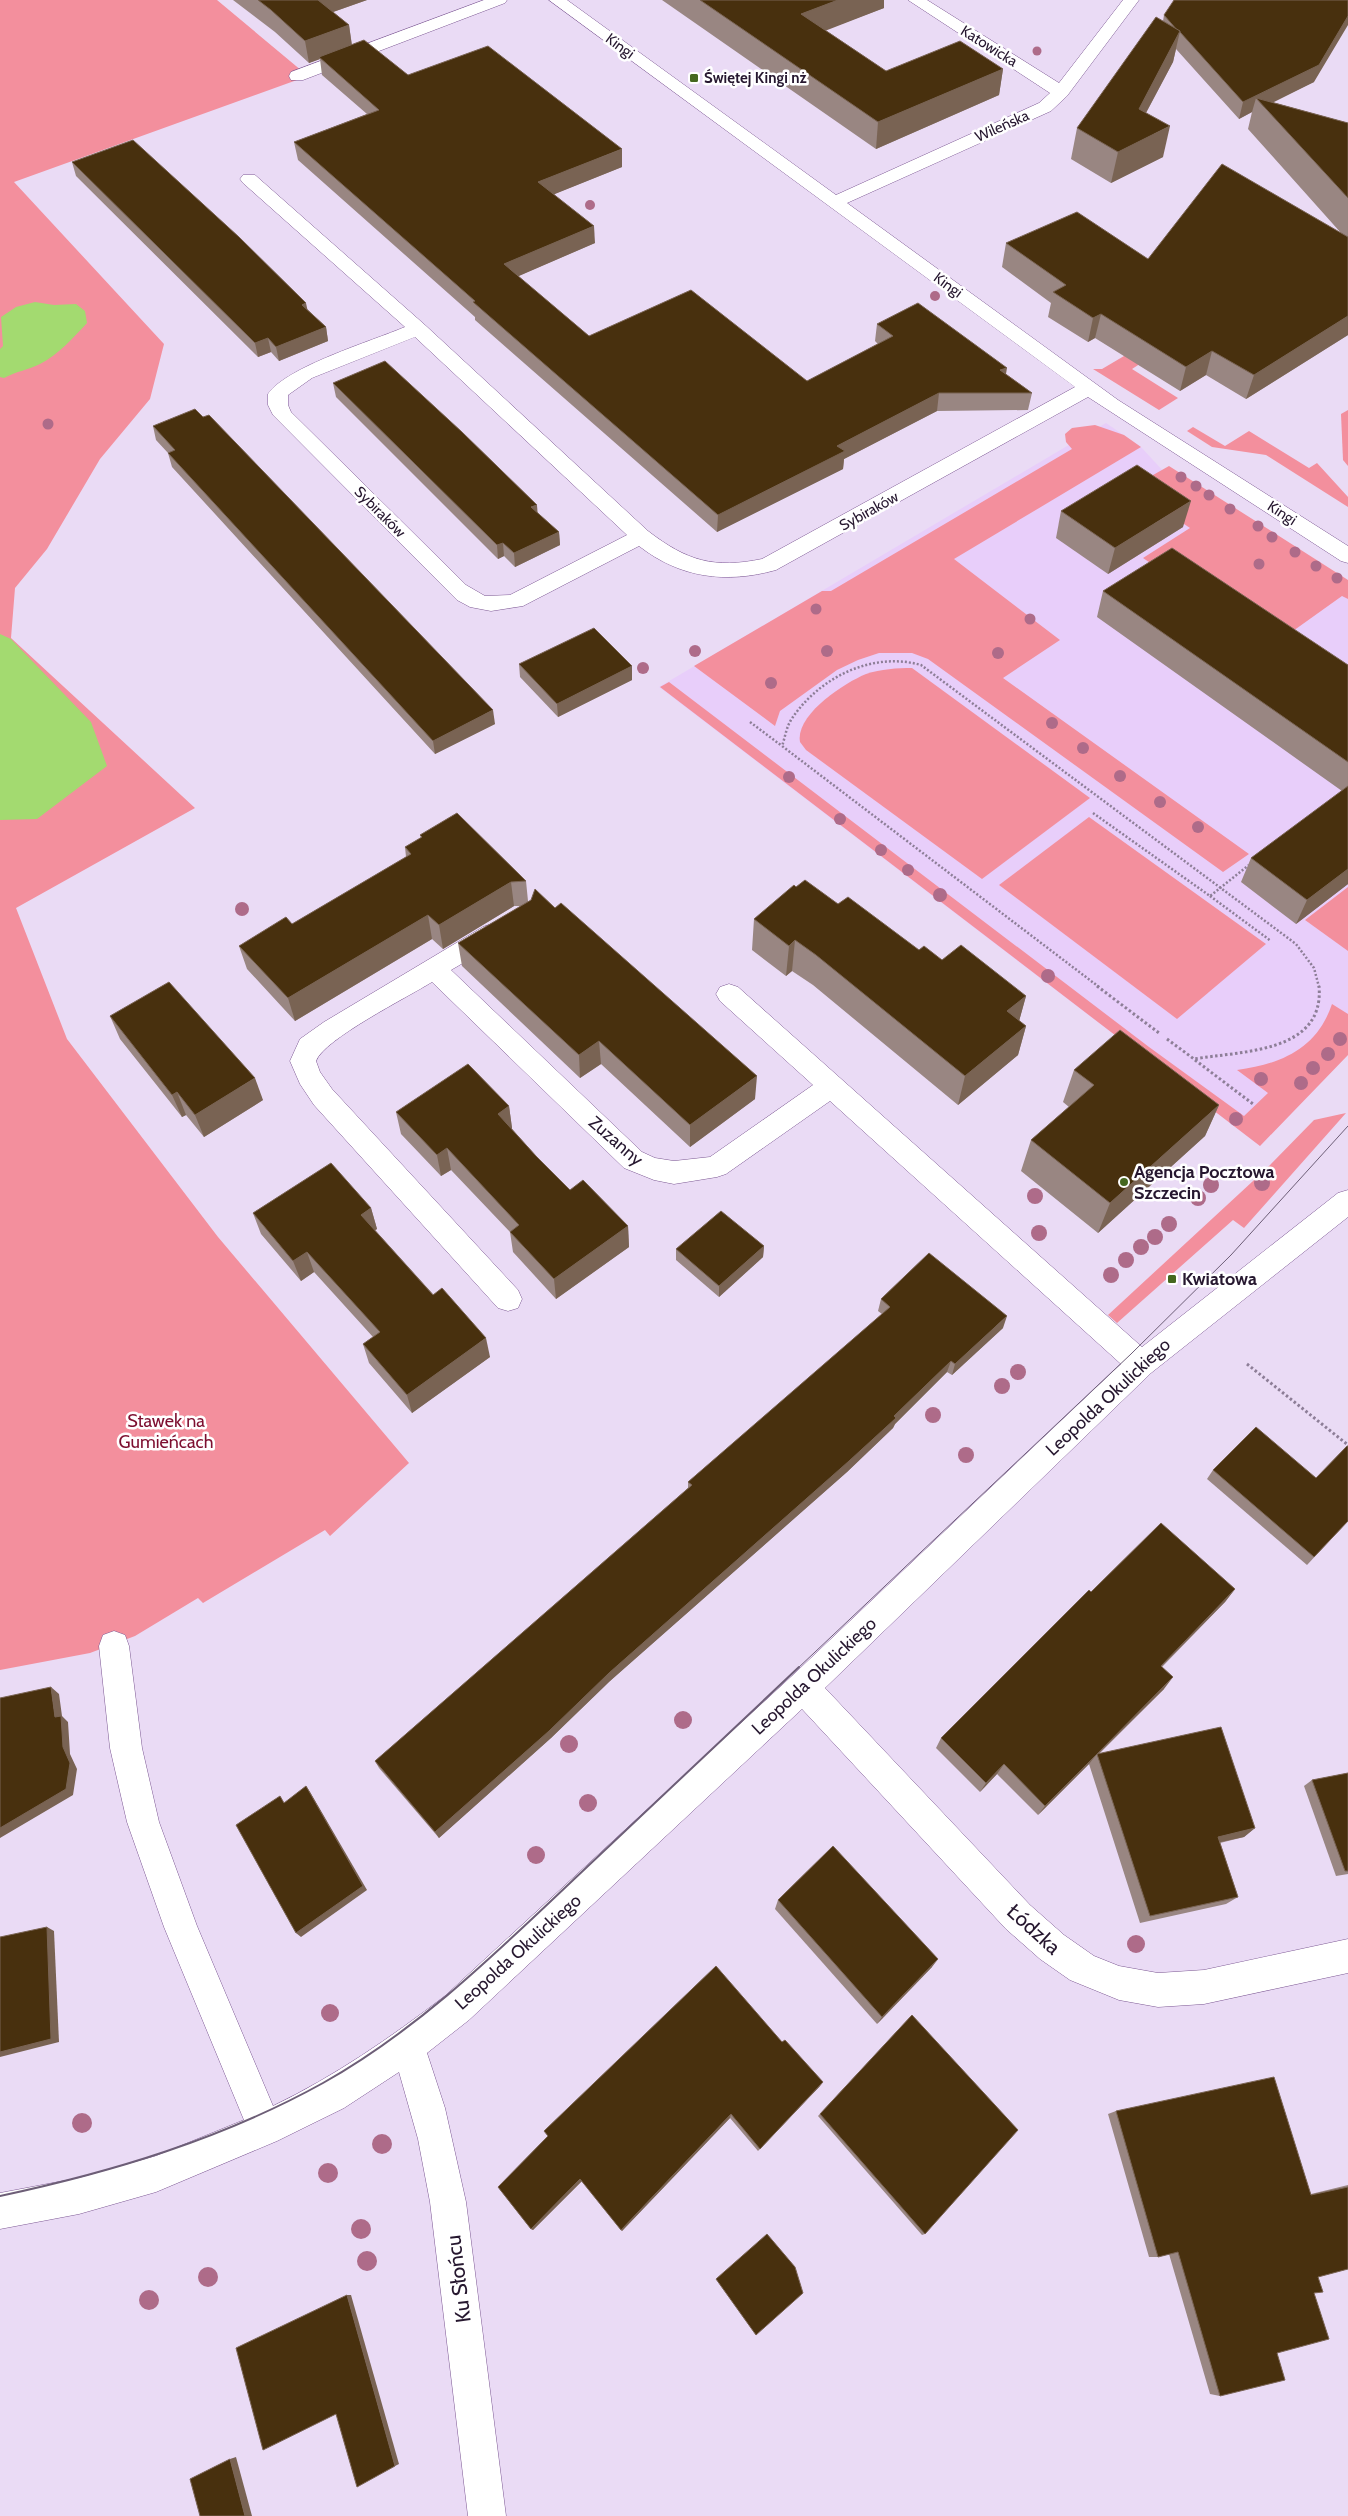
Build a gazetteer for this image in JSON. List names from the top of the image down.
{
  "streets": {
    "street": [
      "Kingi",
      "Katowicka",
      "Wileńska",
      "Sybiraków",
      "Zuzanny",
      "Leopolda Okulickiego",
      "Łódzka",
      "Ku Słońcu"
    ]
  },
  "crossings": [
    ["Kingi", "Wileńska"],
    ["Kingi", "Sybiraków"],
    ["Katowicka", "Wileńska"],
    ["Leopolda Okulickiego", "Łódzka"],
    ["Leopolda Okulickiego", "Ku Słońcu"]
  ],
  "parks": ["Stawek na Gumieńcach"],
  "places": {
    "transit": ["Świętej Kingi nż", "Kwiatowa"],
    "other": ["Agencja Pocztowa Szczecin"]
  }
}
